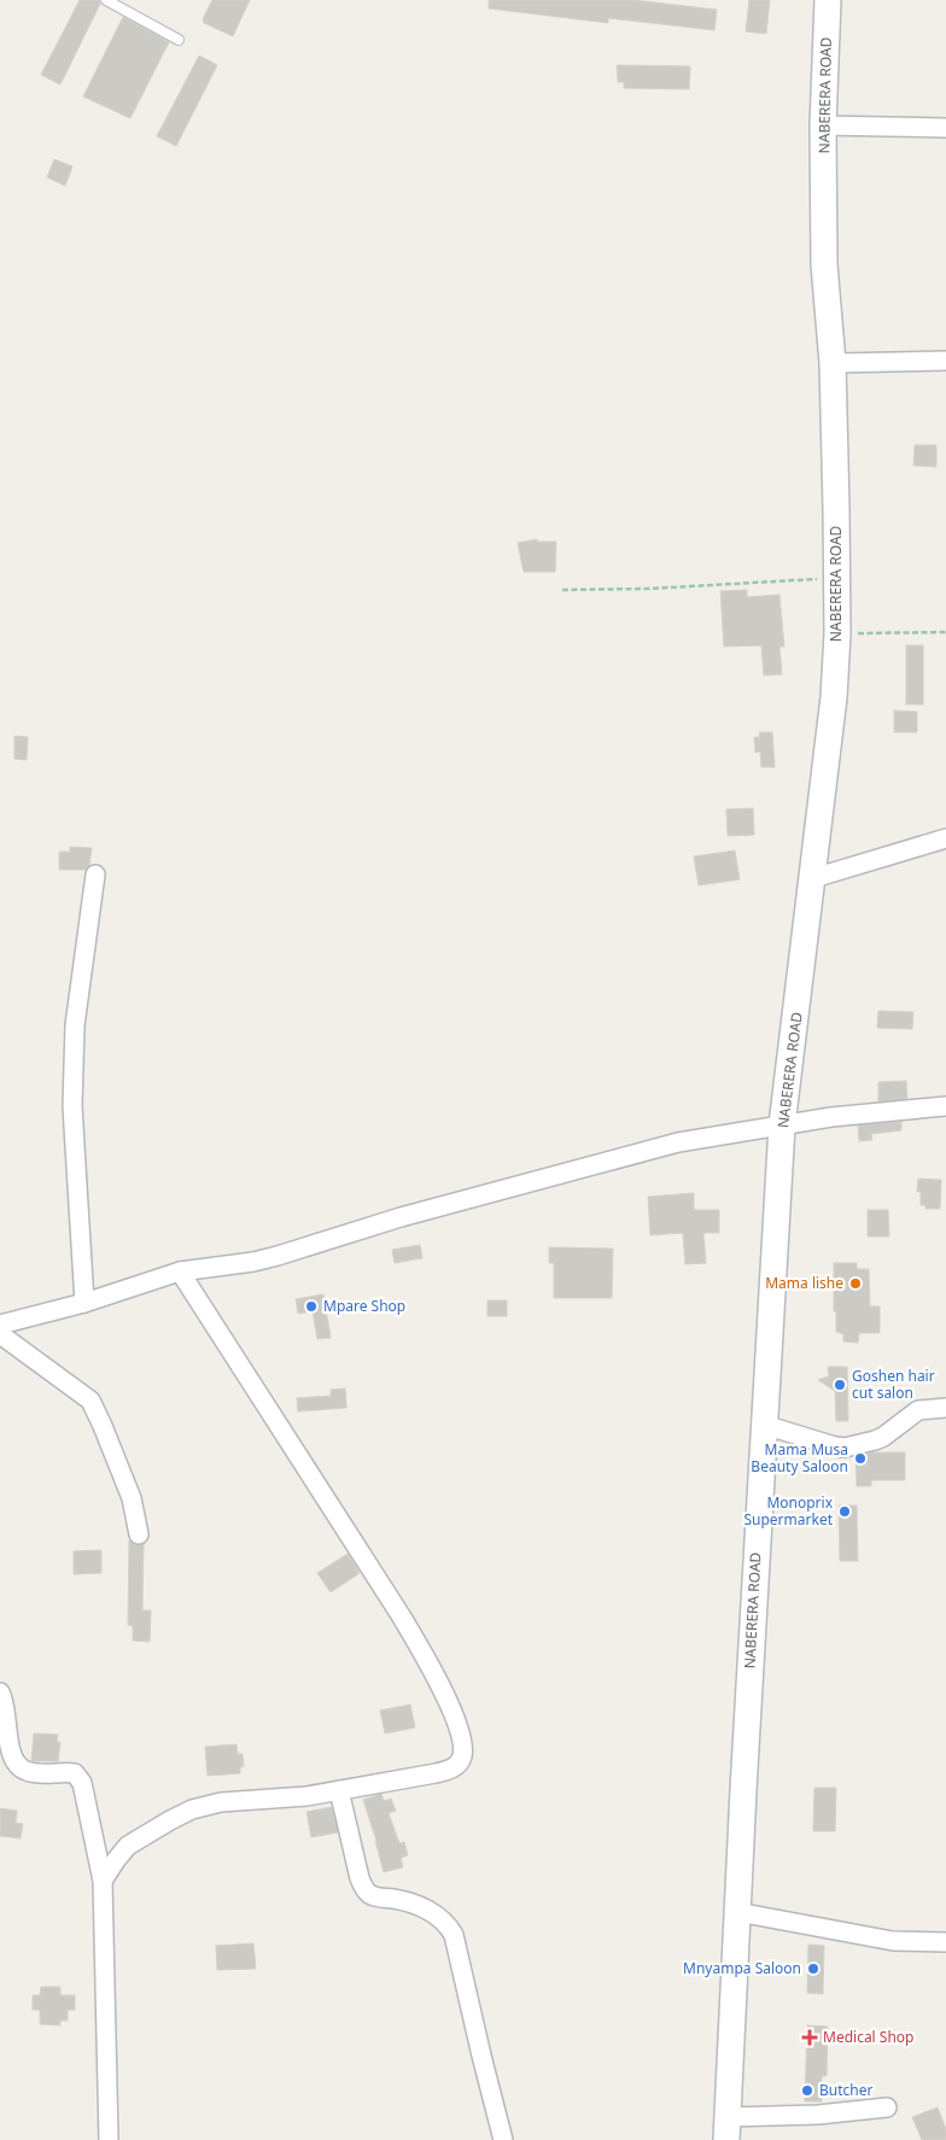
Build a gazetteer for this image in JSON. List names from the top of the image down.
{
  "streets": {
    "street": ["NABERERA ROAD"]
  },
  "places": {
    "other": [
      "Mama lishe",
      "Mpare Shop",
      "Goshen hair cut salon",
      "Mama Musa Beauty Saloon",
      "Monoprix Supermarket",
      "Mnyampa Saloon",
      "Butcher"
    ],
    "health": ["Medical Shop"]
  }
}
